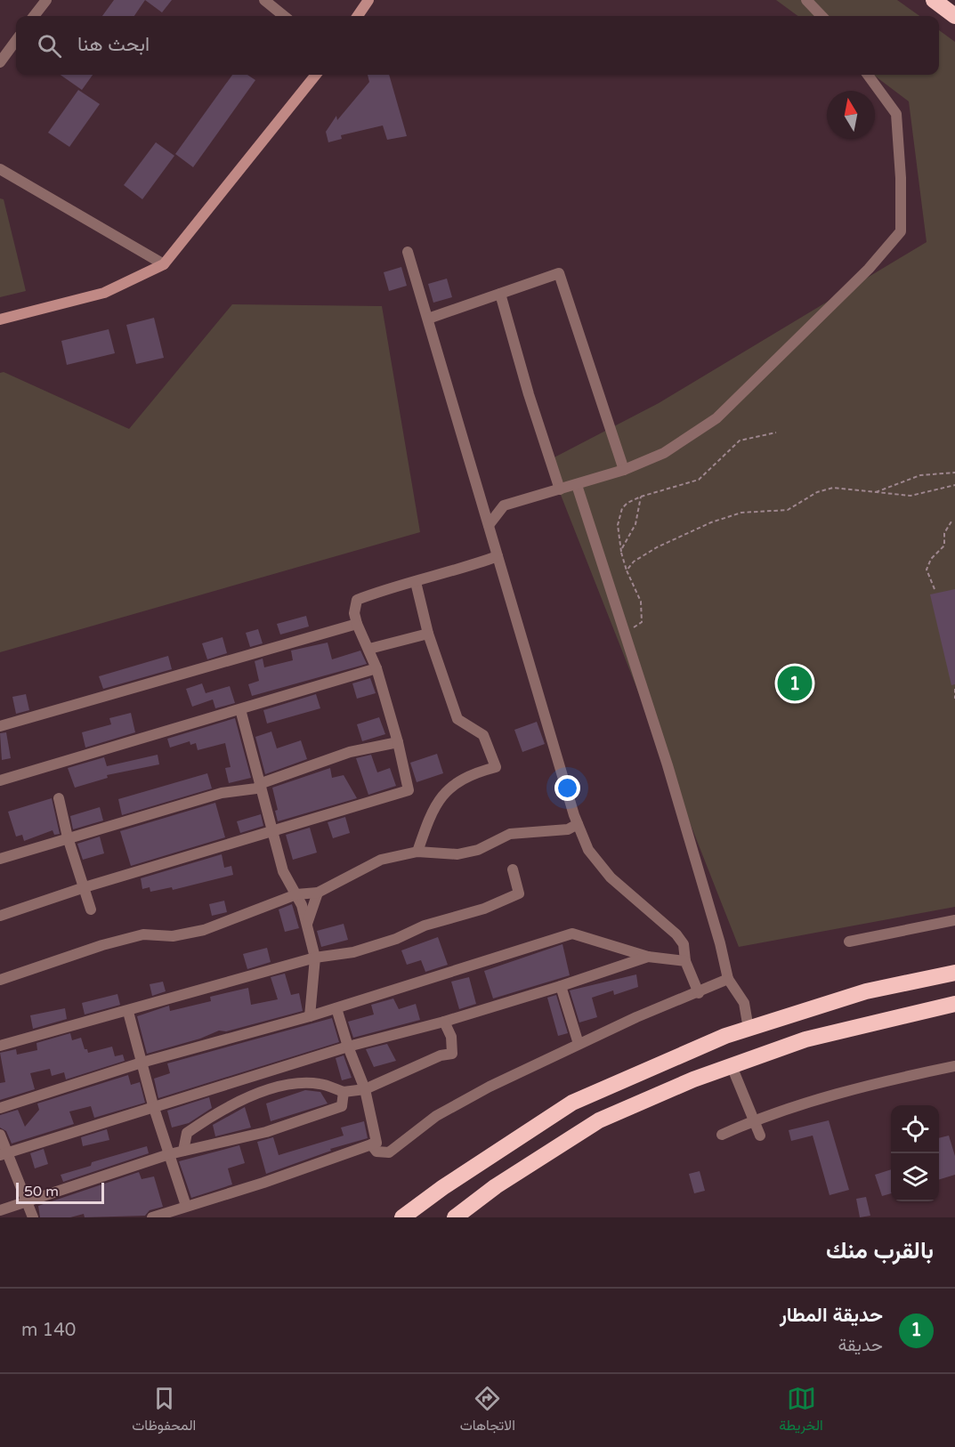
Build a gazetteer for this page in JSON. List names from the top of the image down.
{
  "scale_bar": "50 m",
  "north": "top",
  "page": {
    "search": "ابحث هنا",
    "pins": "1",
    "scale": "50 m",
    "heading": "بالقرب منك",
    "list": [
      {
        "mark": "1",
        "name": "حديقة المطار",
        "note": "حديقة",
        "value": "140 m"
      }
    ],
    "nav": ["الخريطة", "الاتجاهات", "المحفوظات"]
  }
}
